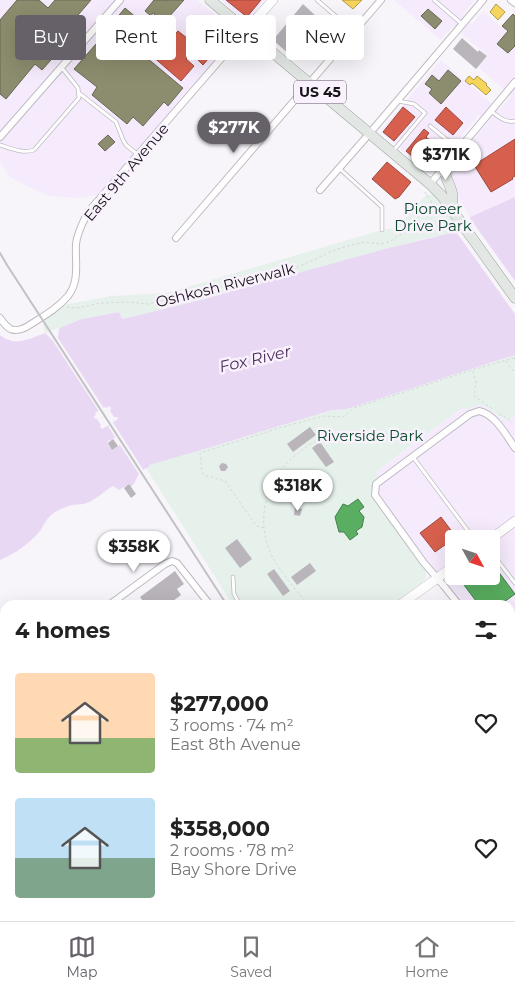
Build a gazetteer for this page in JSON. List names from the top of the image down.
{
  "streets": {
    "main road": ["US 45"],
    "street": ["East 9th Avenue"],
    "path": ["Oshkosh Riverwalk"]
  },
  "crossings": [
    ["East 9th Avenue", "Oshkosh Riverwalk"]
  ],
  "water": ["Fox River"],
  "parks": ["Pioneer Drive Park", "Riverside Park"],
  "north": "bottom right",
  "page": {
    "chip": [
      "Buy",
      "Rent",
      "Filters",
      "New"
    ],
    "price": [
      "$277K",
      "$371K",
      "$318K",
      "$358K"
    ],
    "heading": "4 homes",
    "list": [
      {
        "name": "$277,000",
        "note": "3 rooms · 74 m² · East 8th Avenue"
      },
      {
        "name": "$358,000",
        "note": "2 rooms · 78 m² · Bay Shore Drive"
      }
    ],
    "tabs": ["Map", "Saved", "Home"]
  }
}
